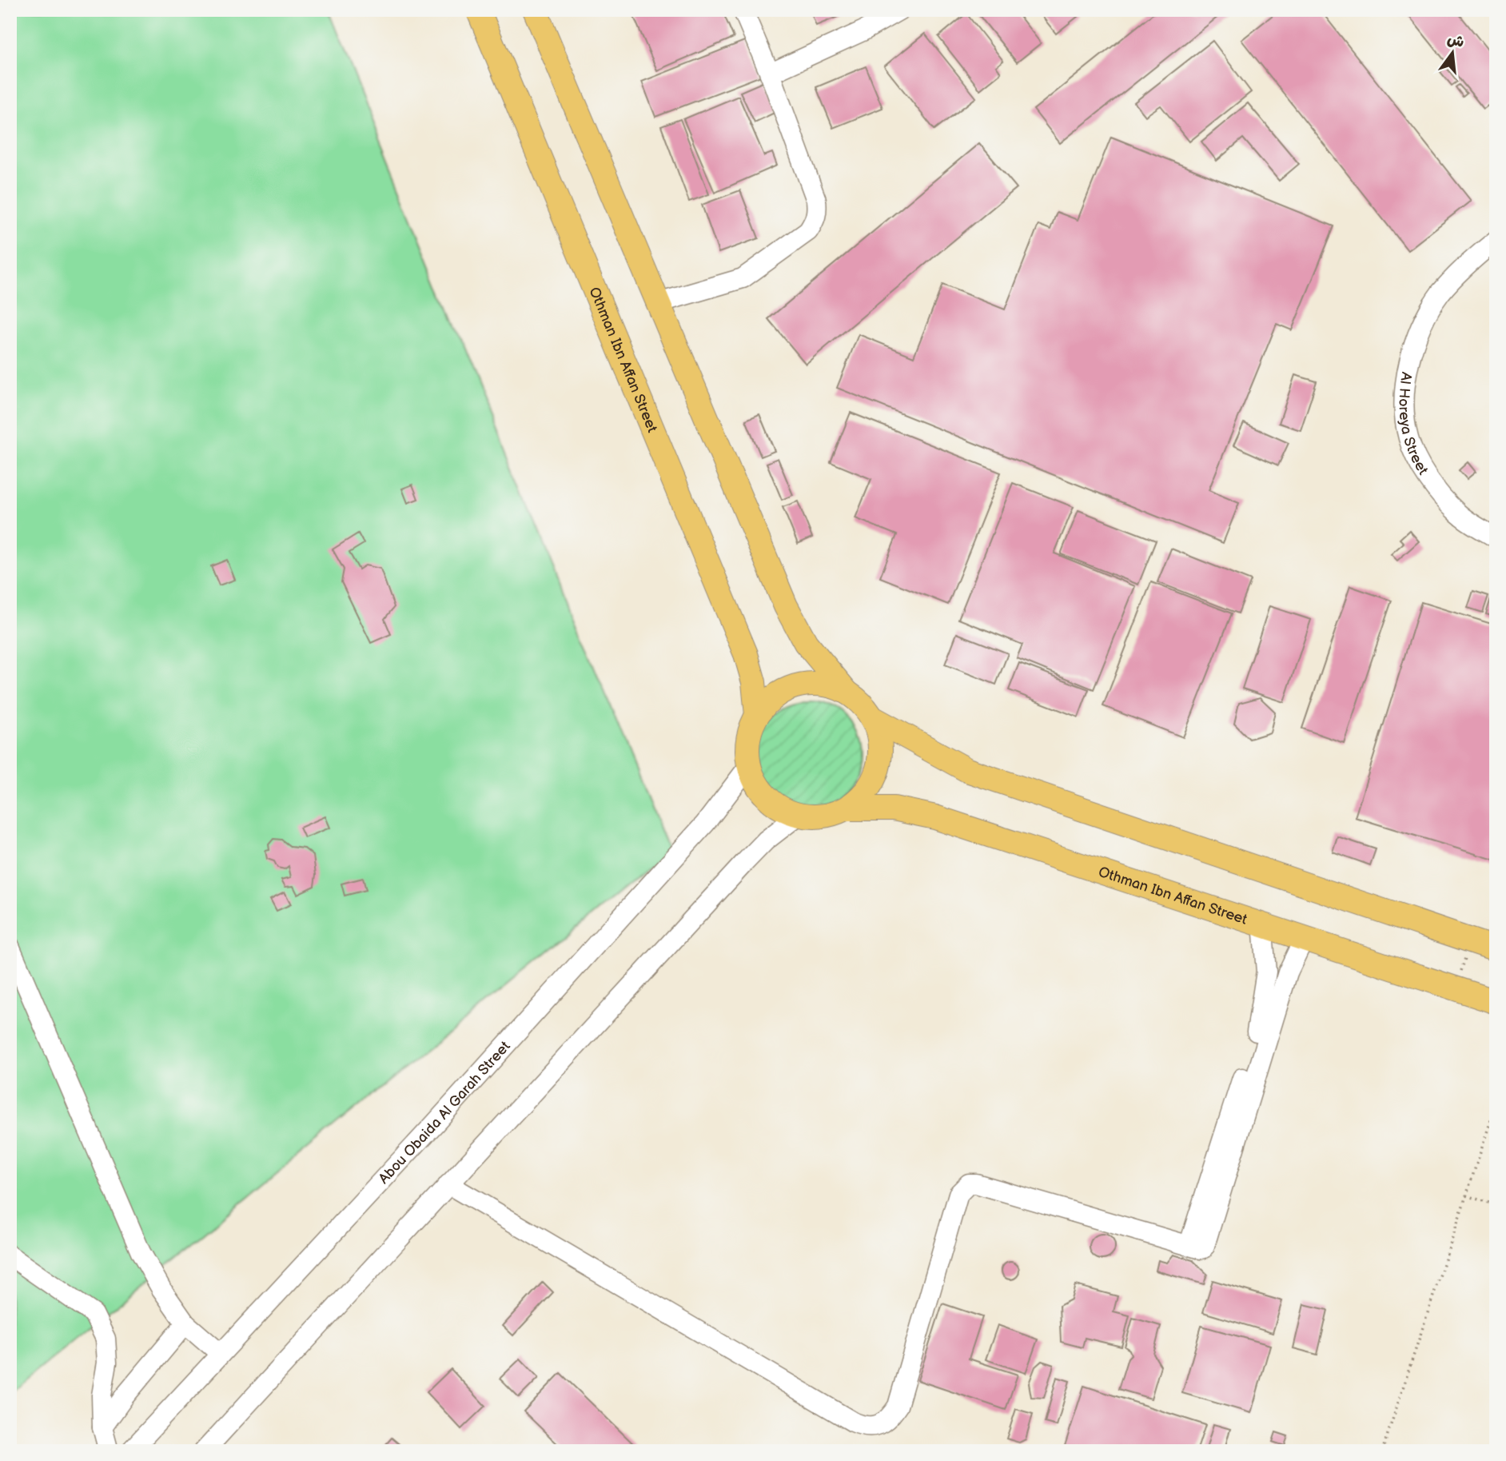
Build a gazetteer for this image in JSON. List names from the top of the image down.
{
  "streets": {
    "main road": ["Othman Ibn Affan Street"],
    "street": ["Al Horeya Street", "Abou Obaida Al Garah Street"]
  },
  "crossings": [
    ["Othman Ibn Affan Street", "Abou Obaida Al Garah Street"]
  ],
  "north": "top"
}
